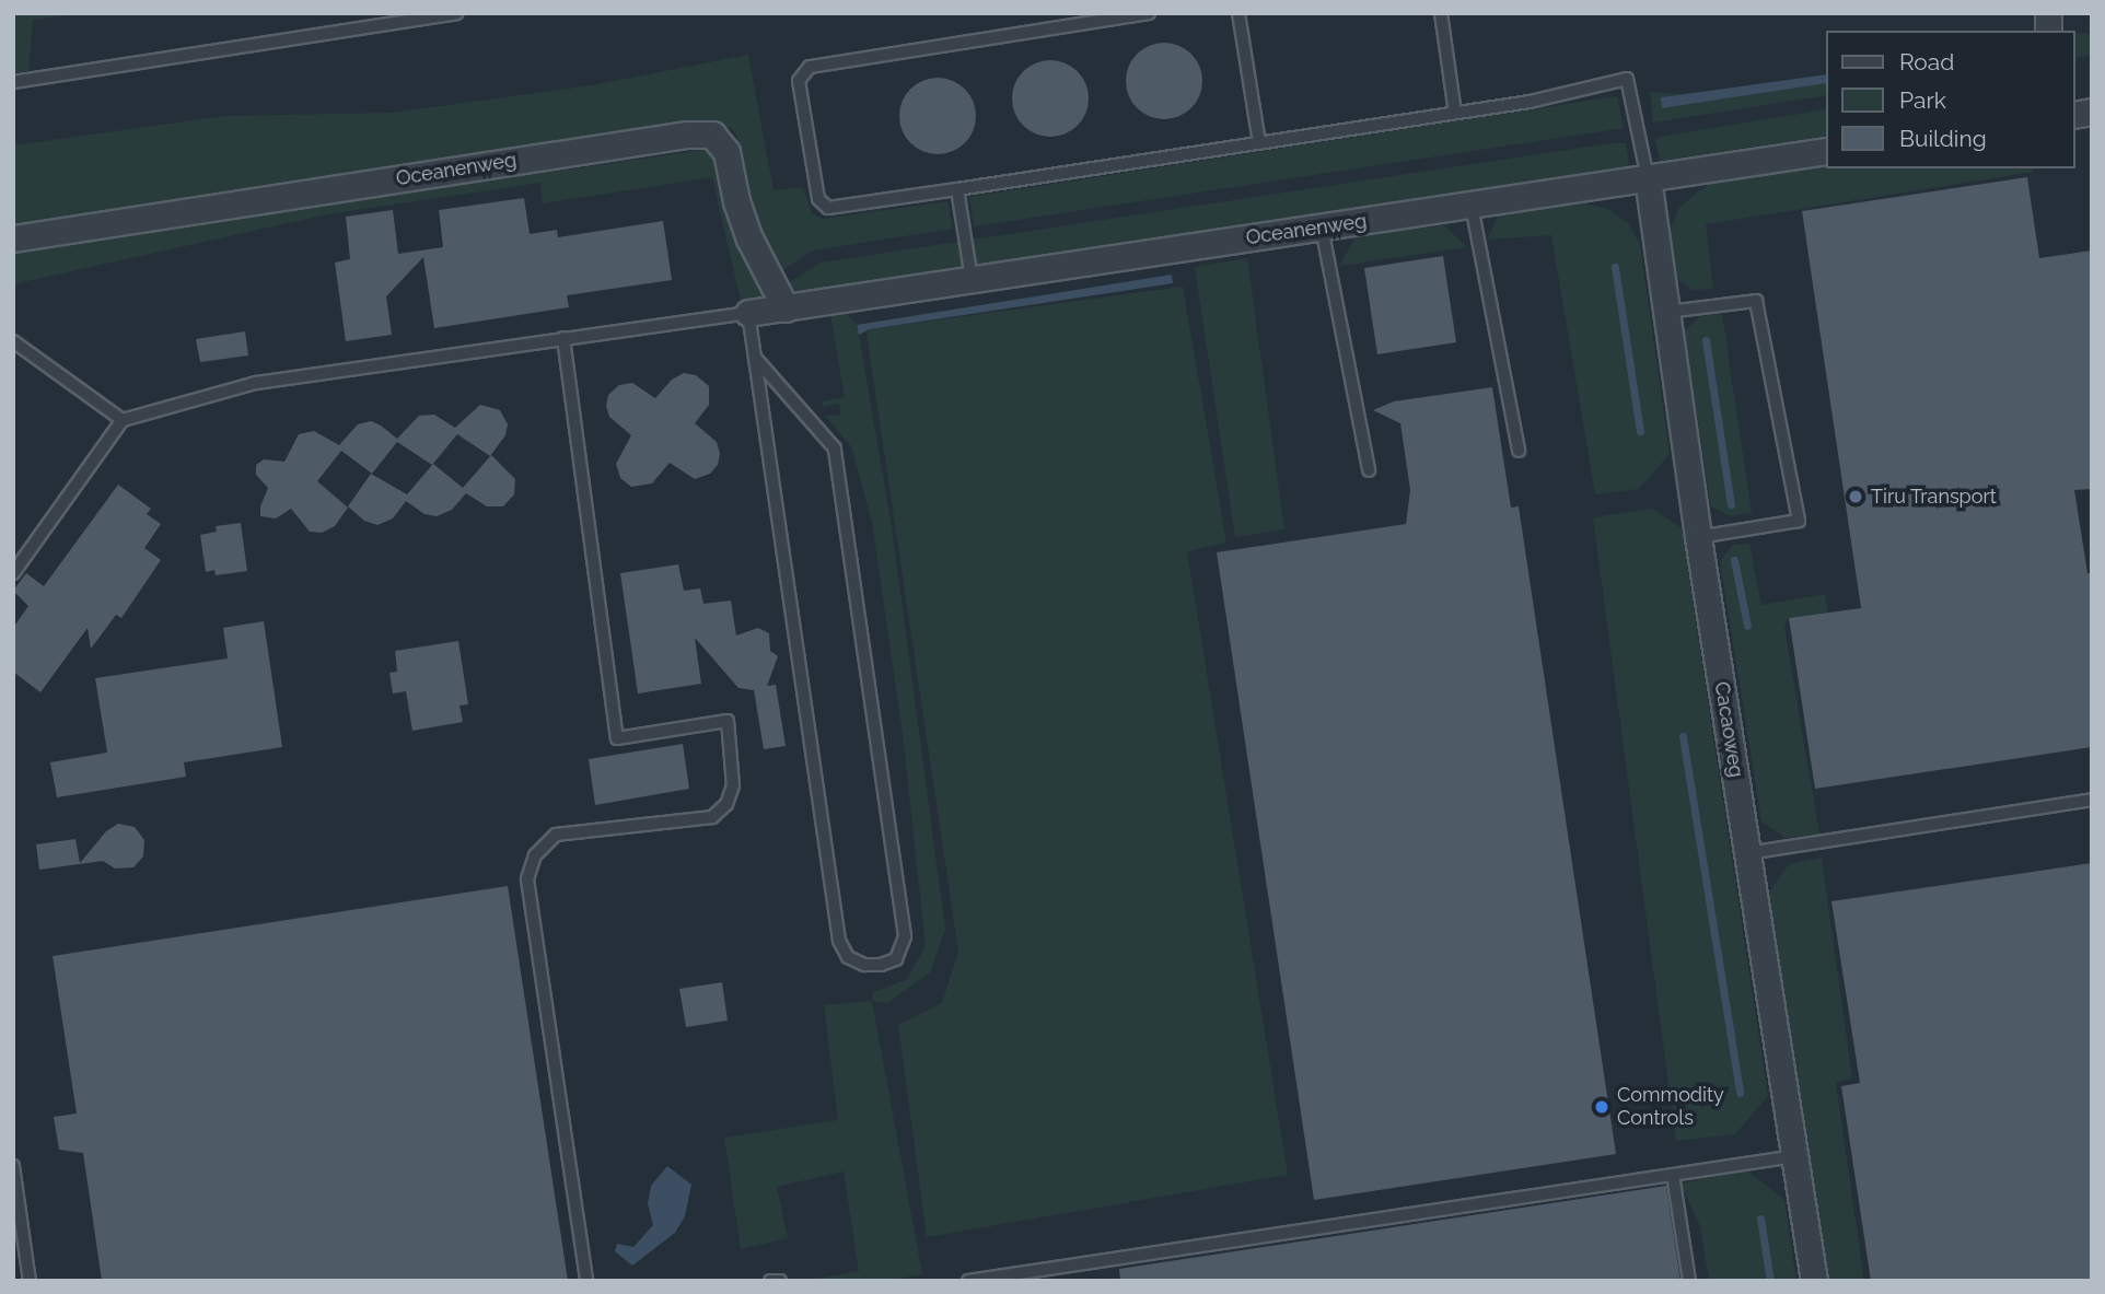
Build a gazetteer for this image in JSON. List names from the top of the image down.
{
  "streets": {
    "street": ["Oceanenweg", "Cacaoweg"]
  },
  "crossings": [
    ["Oceanenweg", "Cacaoweg"]
  ],
  "places": ["Tiru Transport", "Commodity Controls"],
  "legend": ["Road", "Park", "Building"]
}
